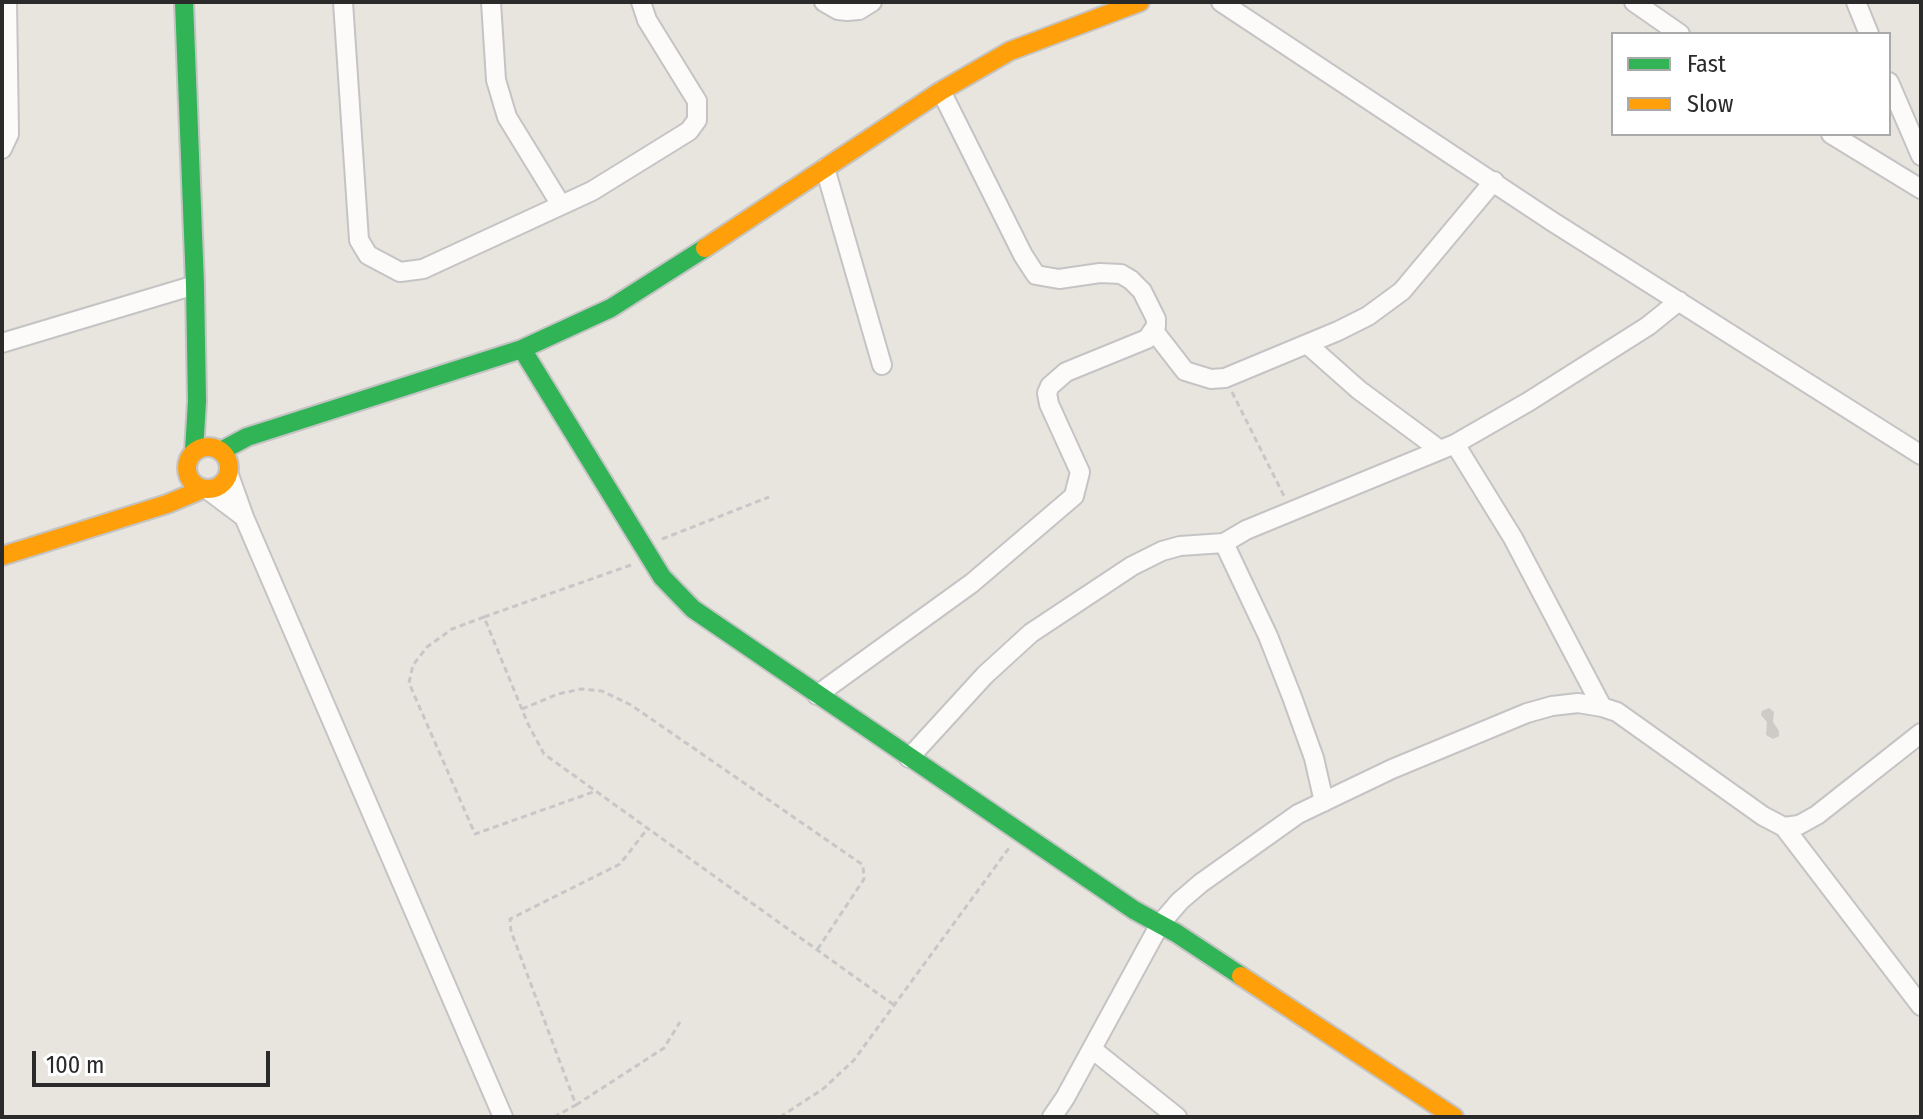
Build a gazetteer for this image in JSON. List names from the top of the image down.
{
  "legend": ["Fast", "Slow"],
  "scale_bar": "100 m"
}
